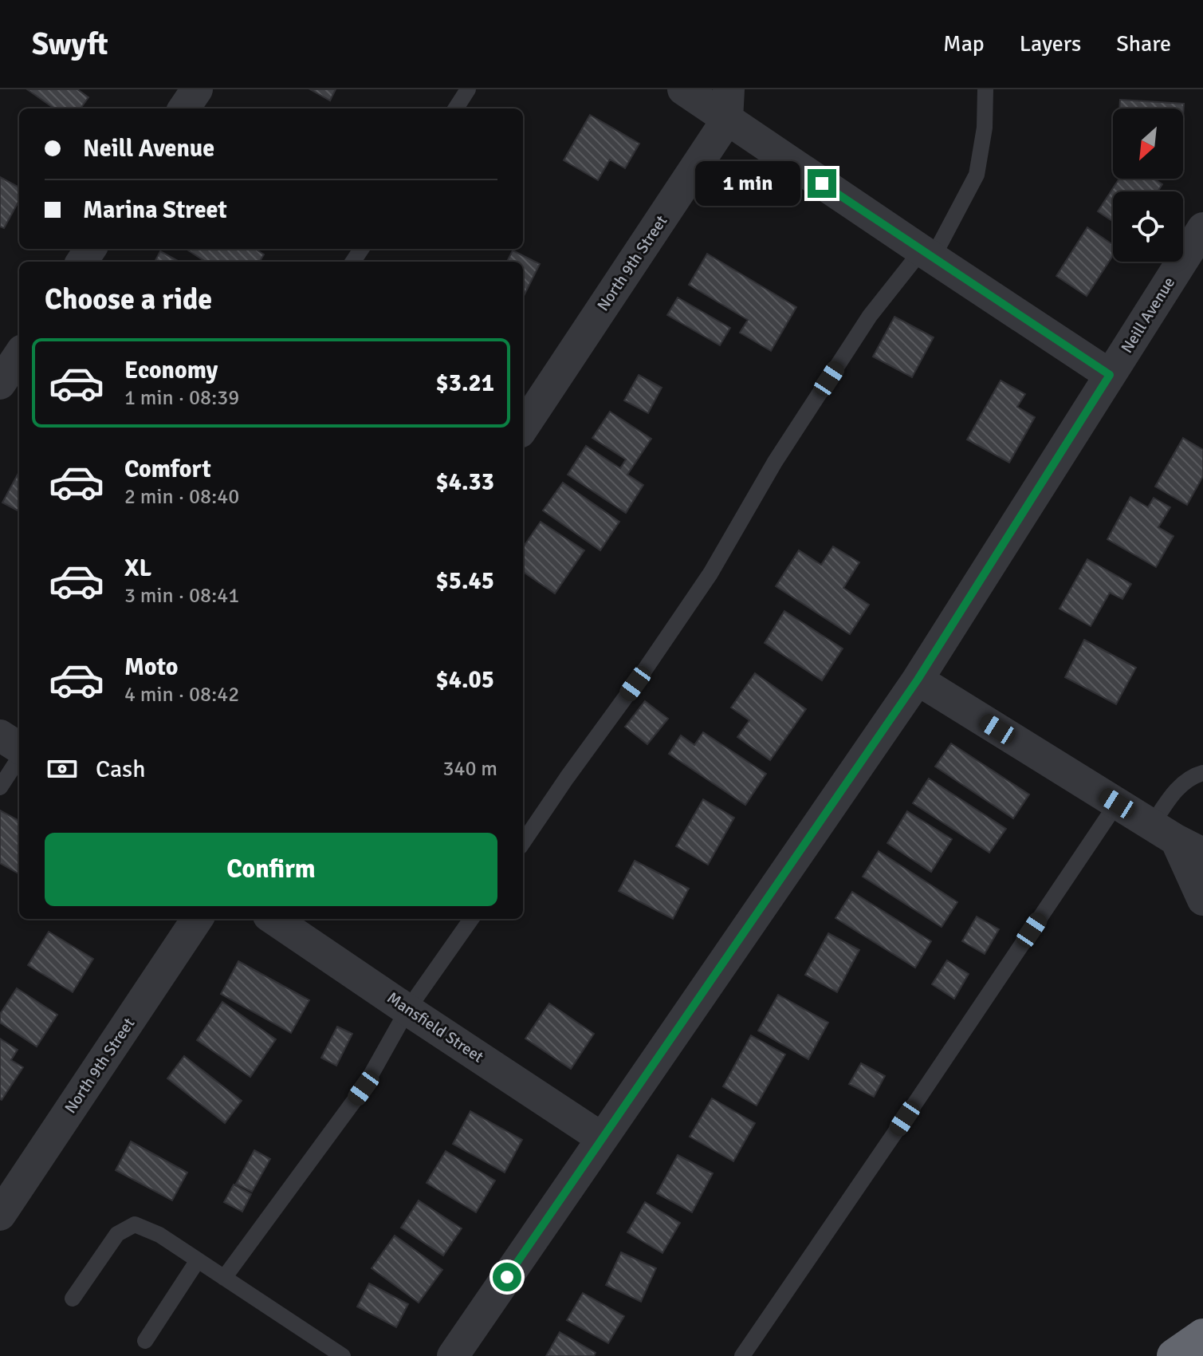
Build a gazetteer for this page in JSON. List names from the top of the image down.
{
  "streets": {
    "street": ["North 9th Street", "Neill Avenue", "Mansfield Street"]
  },
  "crossings": [
    ["Neill Avenue", "Mansfield Street"]
  ],
  "north": "bottom left",
  "page": {
    "header": "Swyft",
    "nav": ["Map", "Layers", "Share"],
    "banner": ["Neill Avenue", "Marina Street"],
    "bubble": "1 min",
    "heading": "Choose a ride",
    "list": [
      {
        "name": "Economy",
        "note": "1 min · 08:39",
        "value": "$3.21"
      },
      {
        "name": "Comfort",
        "note": "2 min · 08:40",
        "value": "$4.33"
      },
      {
        "name": "XL",
        "note": "3 min · 08:41",
        "value": "$5.45"
      },
      {
        "name": "Moto",
        "note": "4 min · 08:42",
        "value": "$4.05"
      }
    ],
    "pay": ["Cash", "340 m"],
    "buttons": "Confirm"
  }
}
